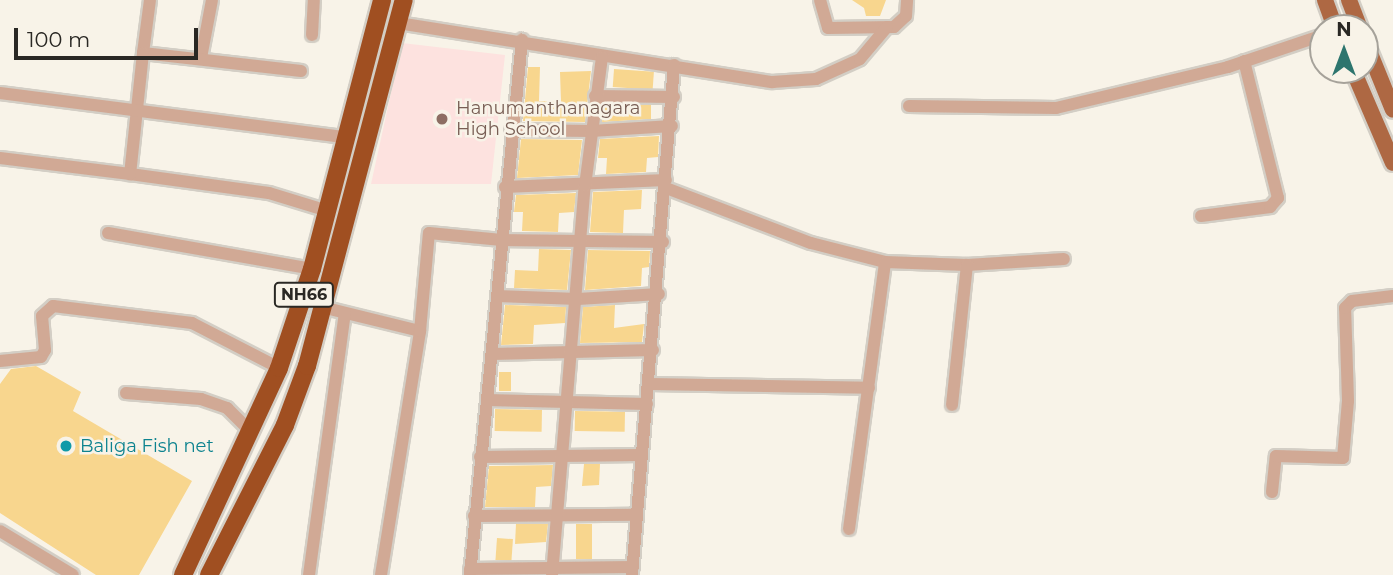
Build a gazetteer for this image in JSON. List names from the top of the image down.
{
  "streets": {
    "highway": ["NH66"]
  },
  "places": ["Hanumanthanagara High School", "Baliga Fish net"],
  "scale_bar": "100 m",
  "north": "top"
}
